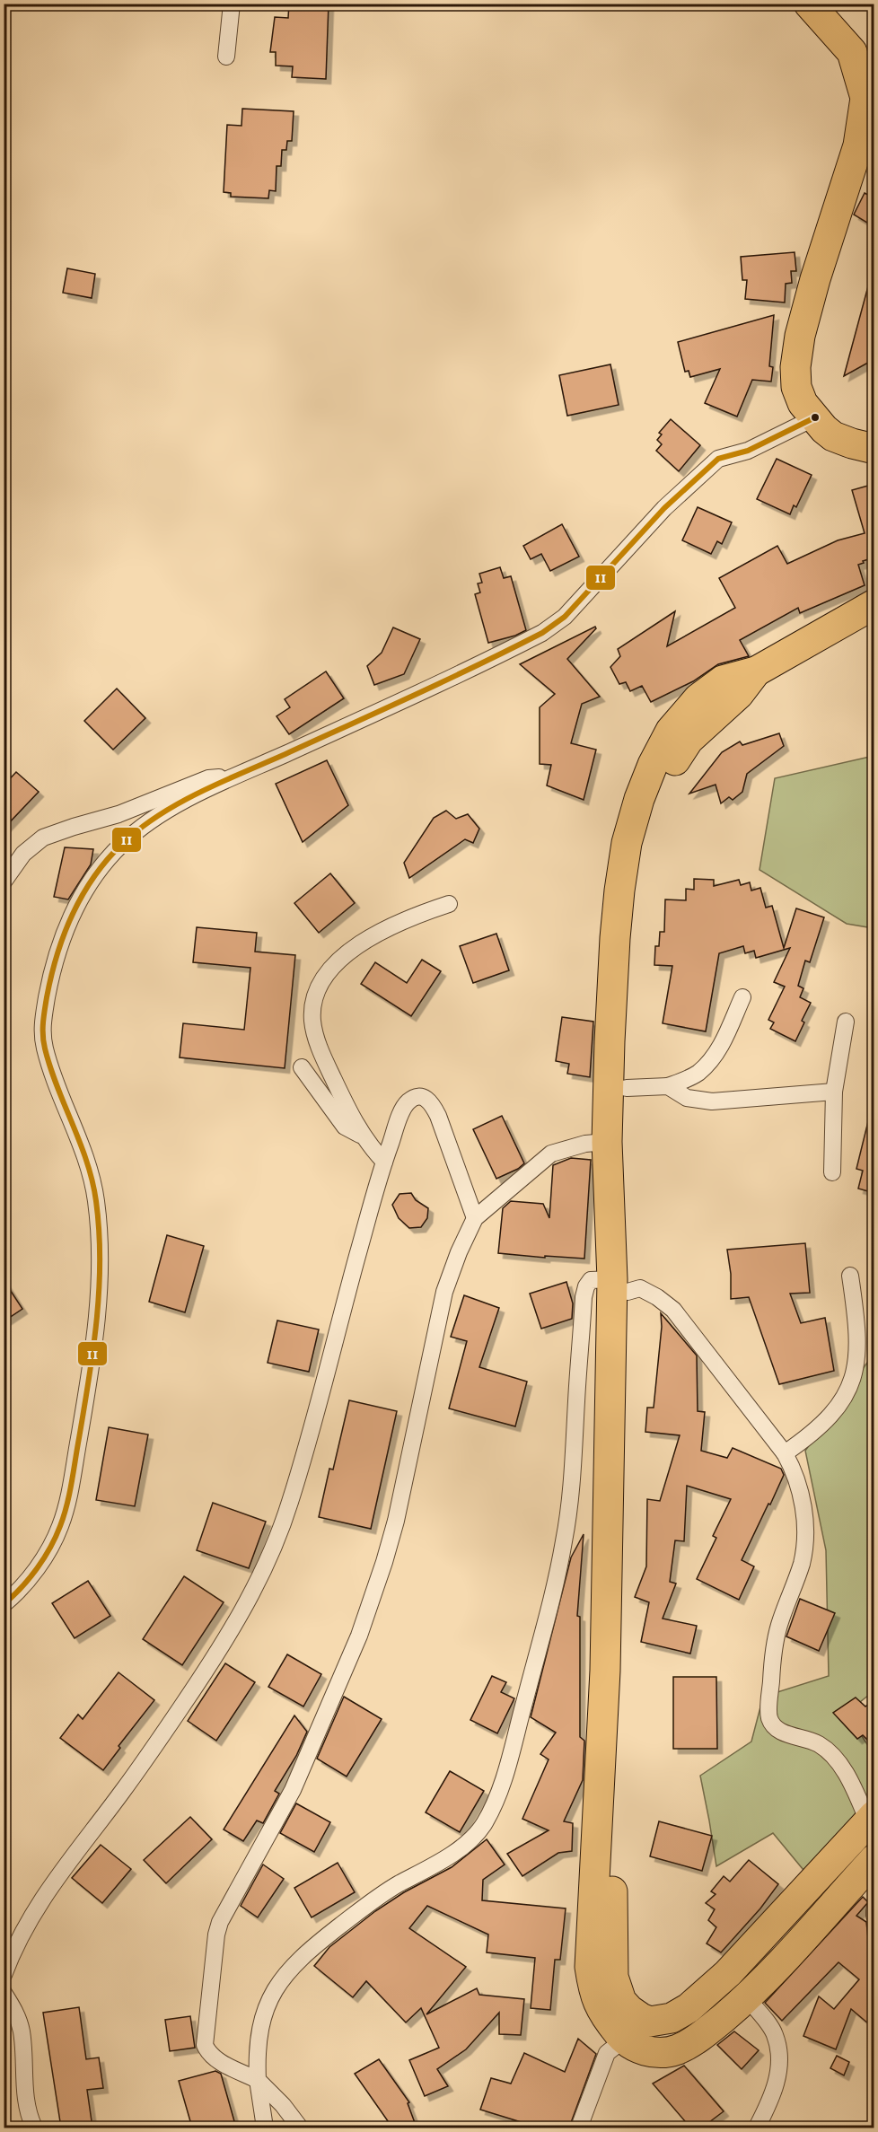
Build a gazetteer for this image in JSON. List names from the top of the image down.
{
  "lines": ["transit line 11"]
}
